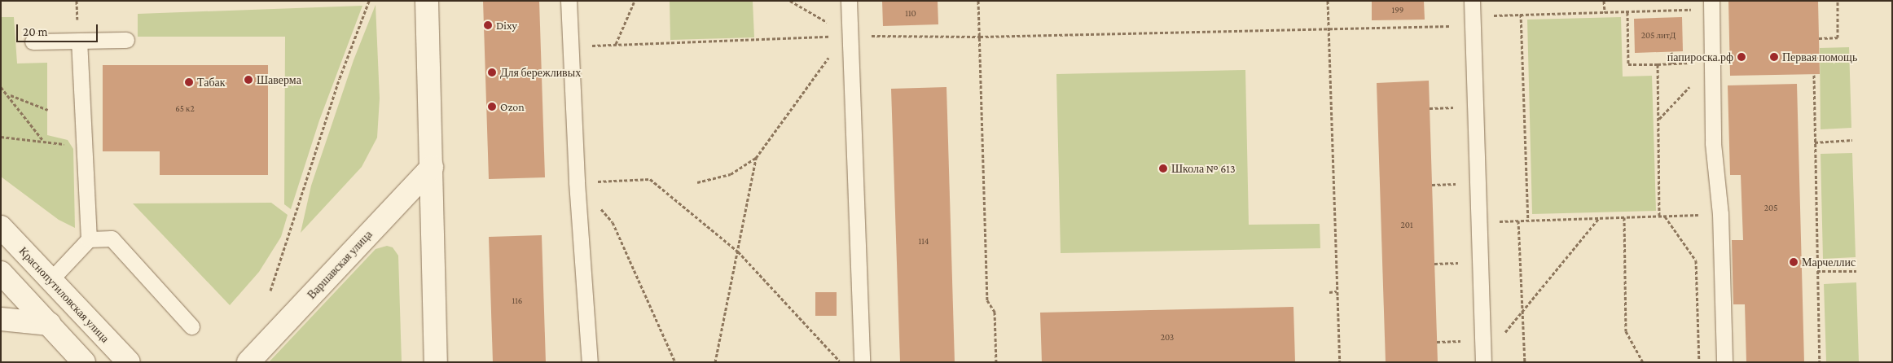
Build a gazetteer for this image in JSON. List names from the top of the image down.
{
  "streets": {
    "street": ["Варшавская улица", "Краснопутиловская улица"]
  },
  "places": [
    "Dixy",
    "папироска.рф",
    "Первая помощь",
    "Для бережливых",
    "Шаверма",
    "Табак",
    "Ozon",
    "Школа № 613",
    "Марчеллис"
  ],
  "house_numbers": [
    "199",
    "110",
    "205 литД",
    "65 к2",
    "205",
    "201",
    "114",
    "116",
    "203"
  ],
  "scale_bar": "20 m"
}
